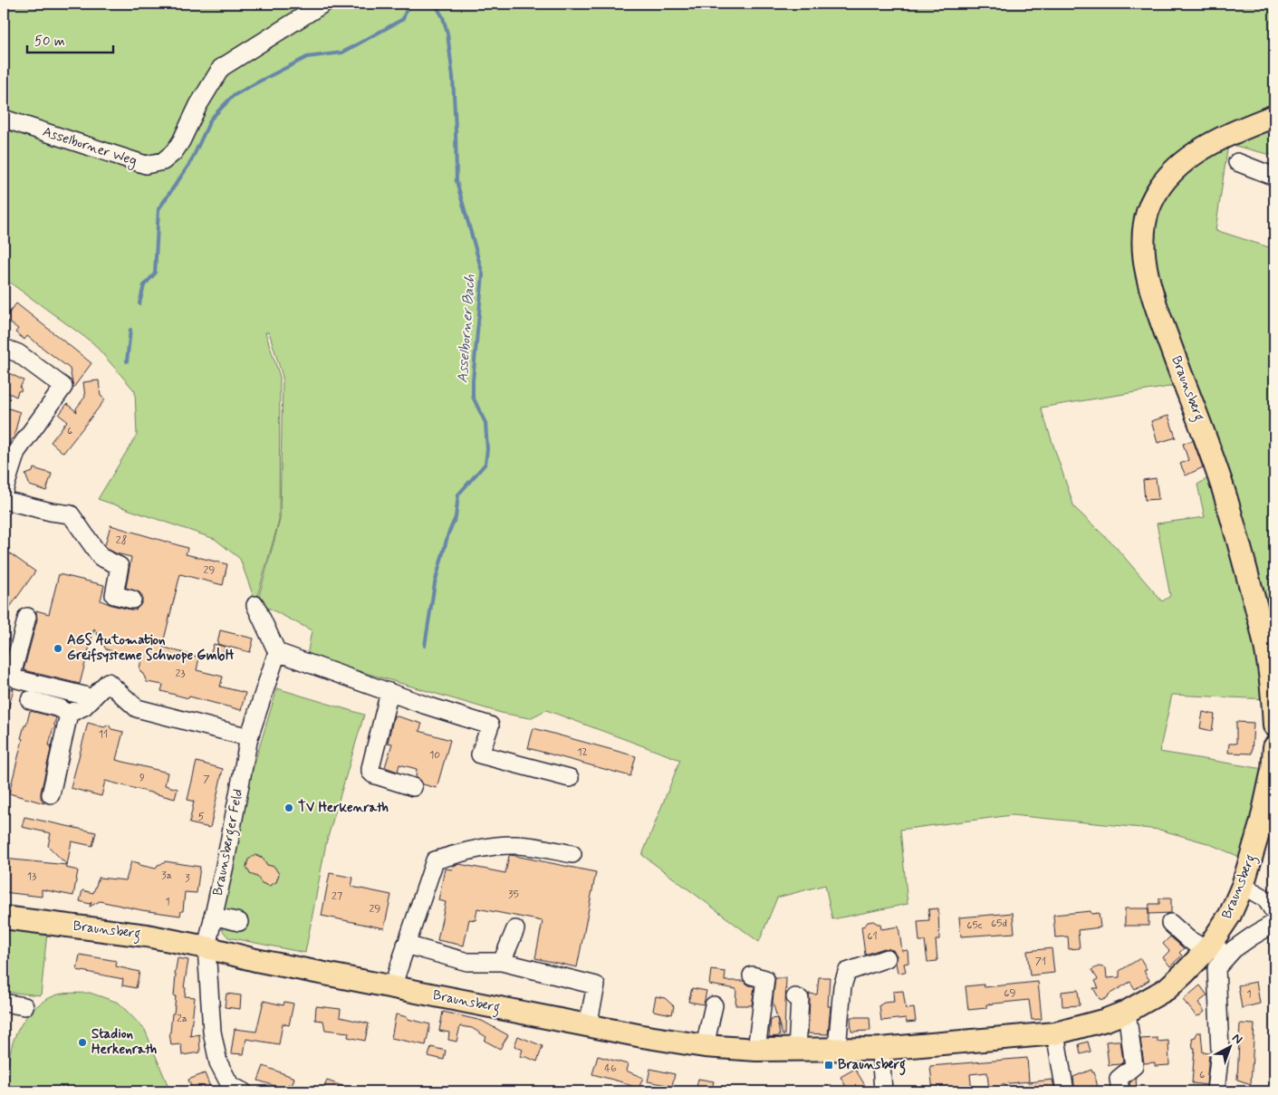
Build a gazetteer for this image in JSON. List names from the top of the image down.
{
  "streets": {
    "main road": ["Braunsberg"],
    "street": ["Asselborner Weg", "Braunsberger Feld"]
  },
  "crossings": [
    ["Braunsberg", "Braunsberger Feld"]
  ],
  "water": ["Asselborner Bach"],
  "places": {
    "other": ["AGS Automation Greifsysteme Schwope GmbH", "TV Herkenrath", "Stadion Herkenrath"],
    "transit": ["Braunsberg"]
  },
  "house_numbers": [
    "6",
    "28",
    "29",
    "23",
    "11",
    "12",
    "10",
    "9",
    "7",
    "5",
    "3a",
    "13",
    "3",
    "35",
    "27",
    "1",
    "29",
    "65d",
    "65c",
    "61",
    "71",
    "69",
    "1",
    "2a",
    "46",
    "6"
  ],
  "scale_bar": "50 m",
  "north": "top right"
}
